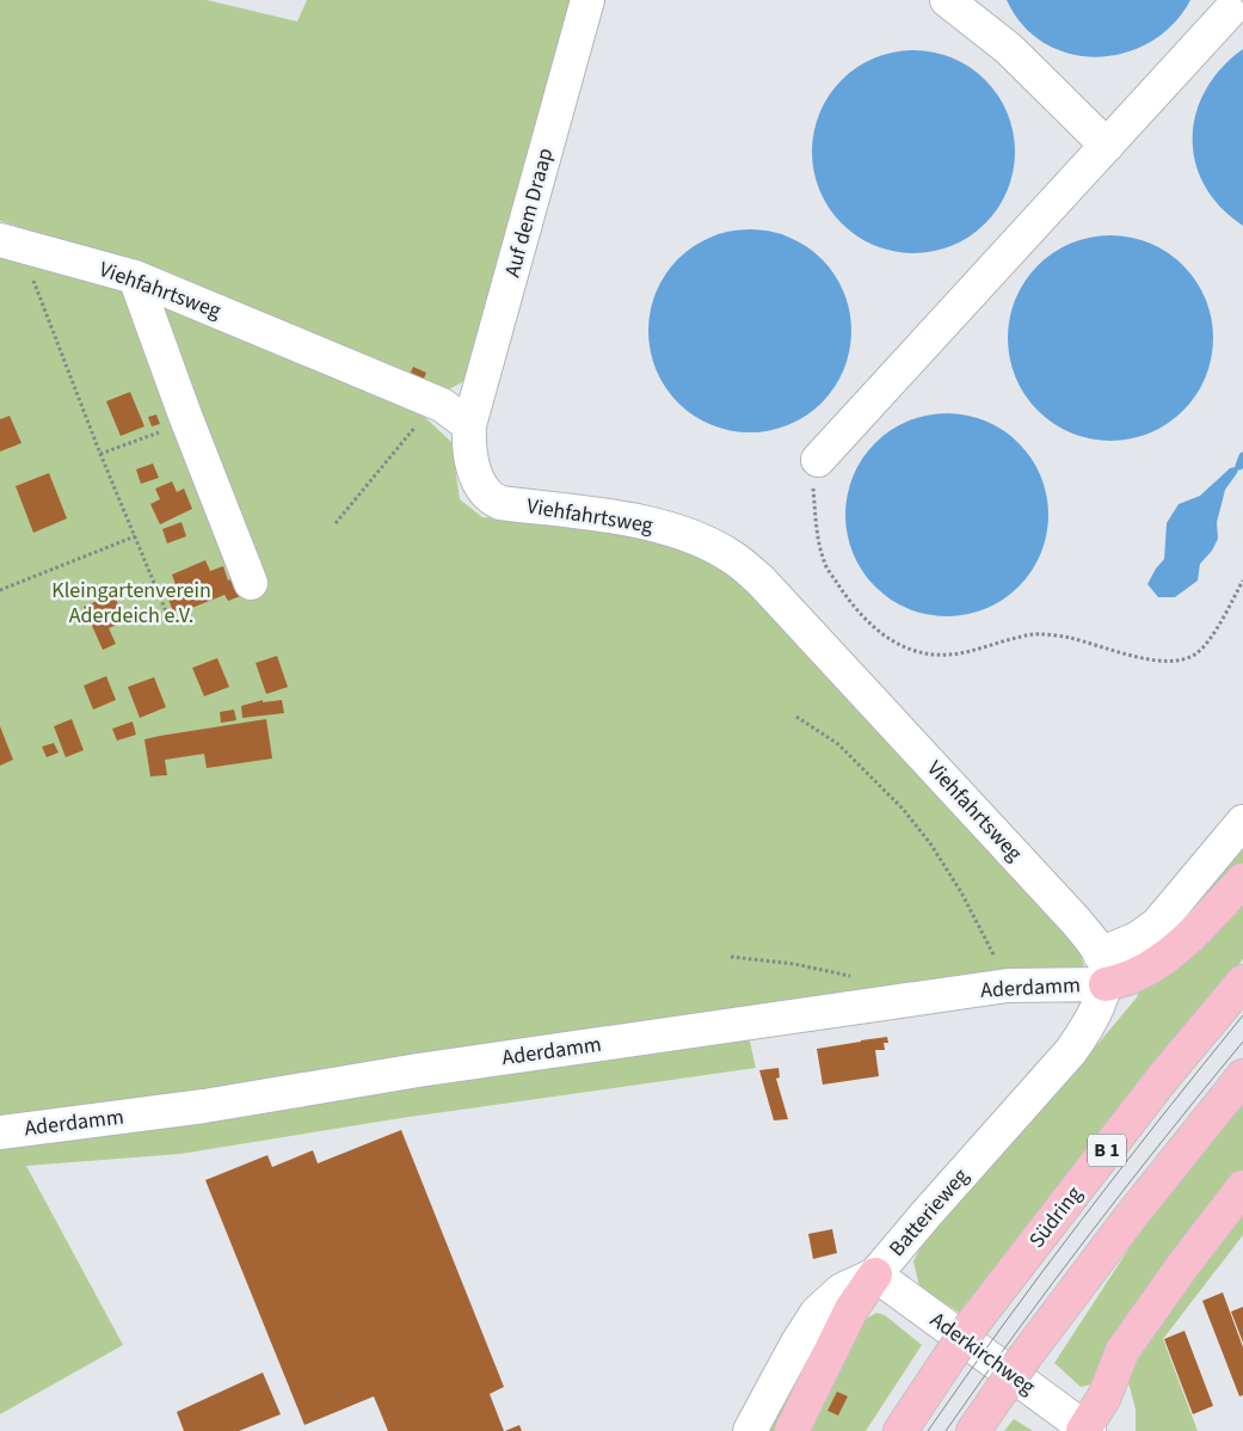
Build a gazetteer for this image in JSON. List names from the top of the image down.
{
  "streets": {
    "main road": ["B 1", "Südring"],
    "street": [
      "Auf dem Draap",
      "Viehfahrtsweg",
      "Aderdamm",
      "Batterieweg",
      "Aderkirchweg"
    ]
  },
  "crossings": [
    ["Auf dem Draap", "Viehfahrtsweg"],
    ["Viehfahrtsweg", "Aderdamm"],
    ["Viehfahrtsweg", "Batterieweg"],
    ["Aderdamm", "Batterieweg"],
    ["Batterieweg", "Aderkirchweg"]
  ],
  "parks": ["Kleingartenverein Aderdeich e.V."]
}
